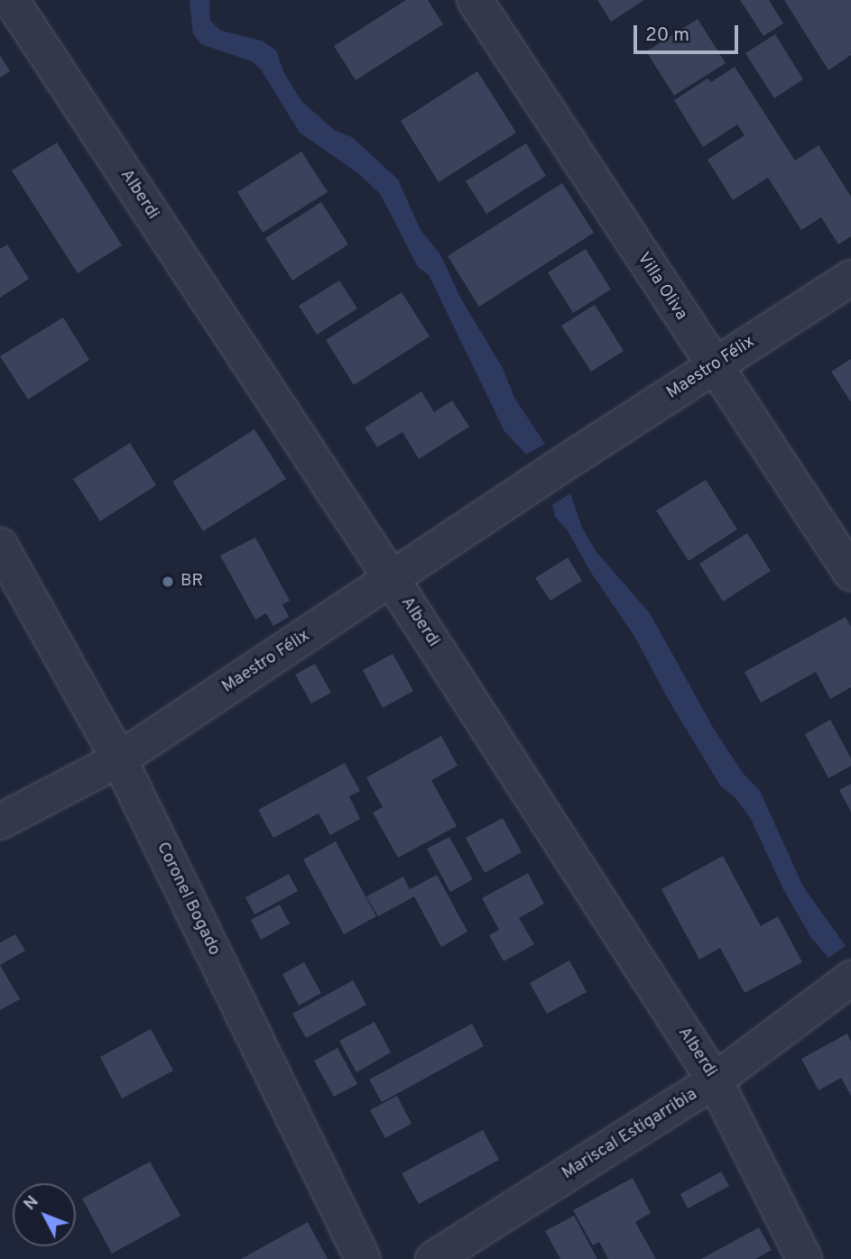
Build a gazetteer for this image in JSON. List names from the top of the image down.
{
  "streets": {
    "street": [
      "Alberdi",
      "Villa Oliva",
      "Maestro Félix",
      "Coronel Bogado",
      "Mariscal Estigarribia"
    ]
  },
  "crossings": [
    ["Alberdi", "Maestro Félix"],
    ["Alberdi", "Mariscal Estigarribia"],
    ["Villa Oliva", "Maestro Félix"],
    ["Maestro Félix", "Coronel Bogado"]
  ],
  "places": ["BR"],
  "scale_bar": "20 m",
  "north": "top left"
}
